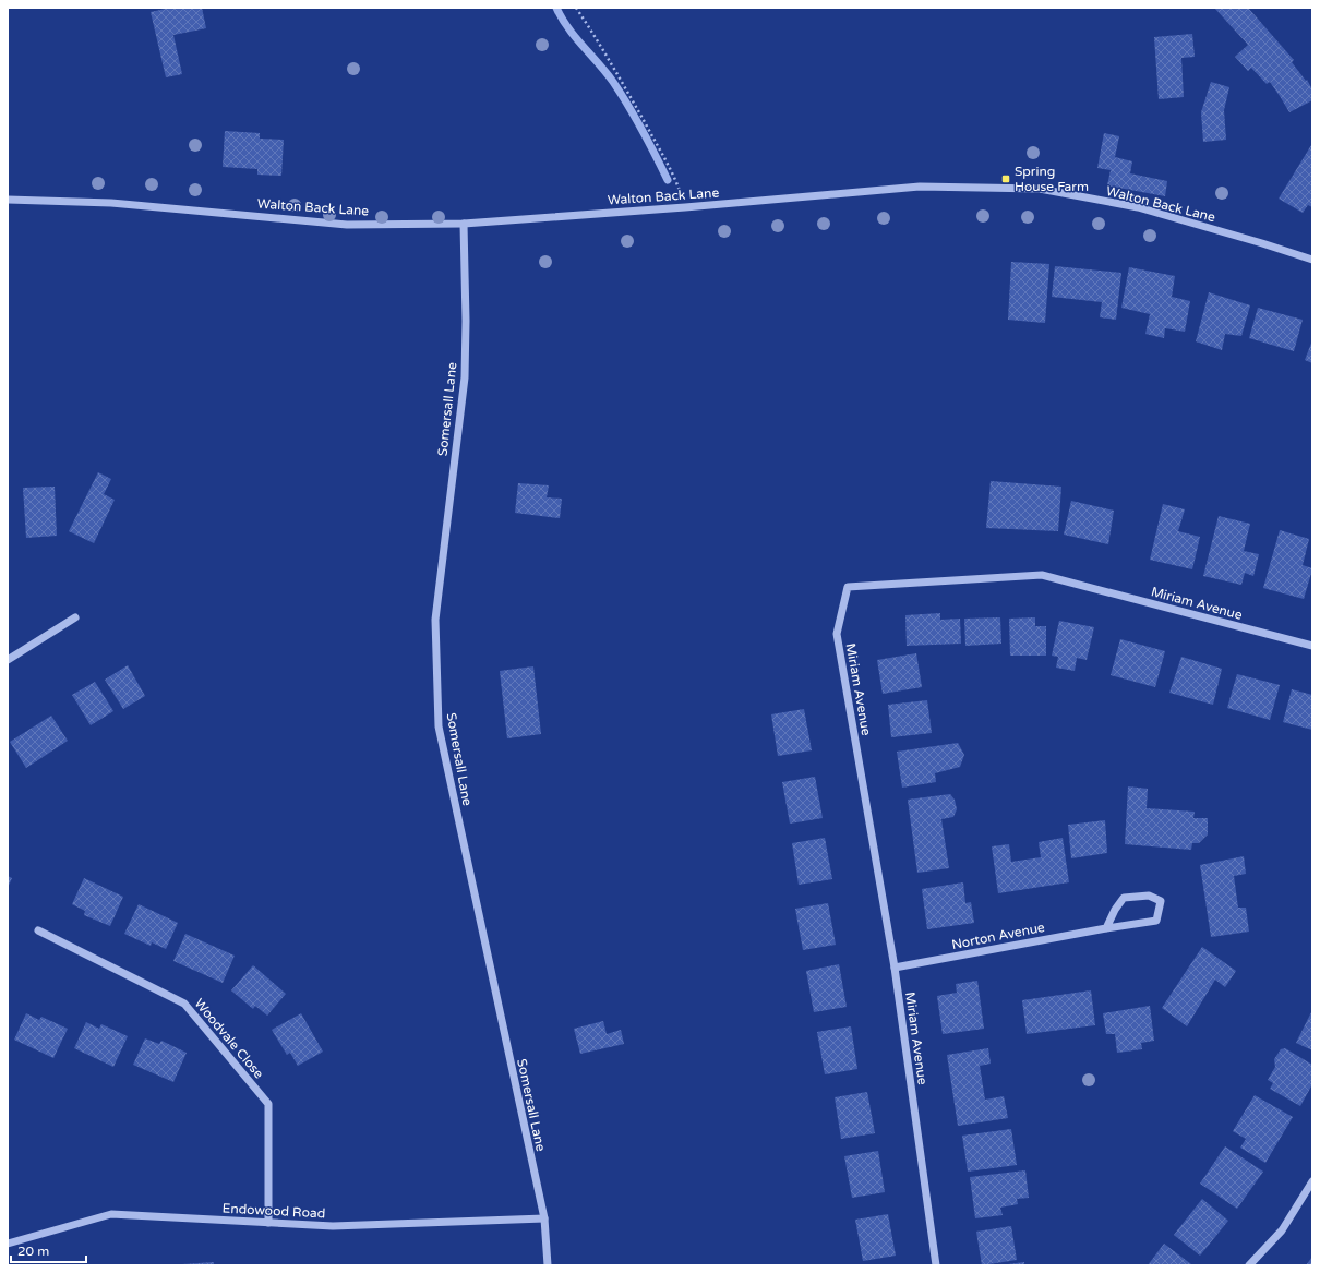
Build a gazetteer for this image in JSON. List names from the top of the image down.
{
  "streets": {
    "street": [
      "Walton Back Lane",
      "Somersall Lane",
      "Miriam Avenue",
      "Norton Avenue",
      "Woodvale Close",
      "Endowood Road"
    ]
  },
  "crossings": [
    ["Walton Back Lane", "Somersall Lane"],
    ["Somersall Lane", "Endowood Road"],
    ["Miriam Avenue", "Norton Avenue"],
    ["Woodvale Close", "Endowood Road"]
  ],
  "places": {
    "transit": ["Spring House Farm"]
  },
  "scale_bar": "20 m"
}
